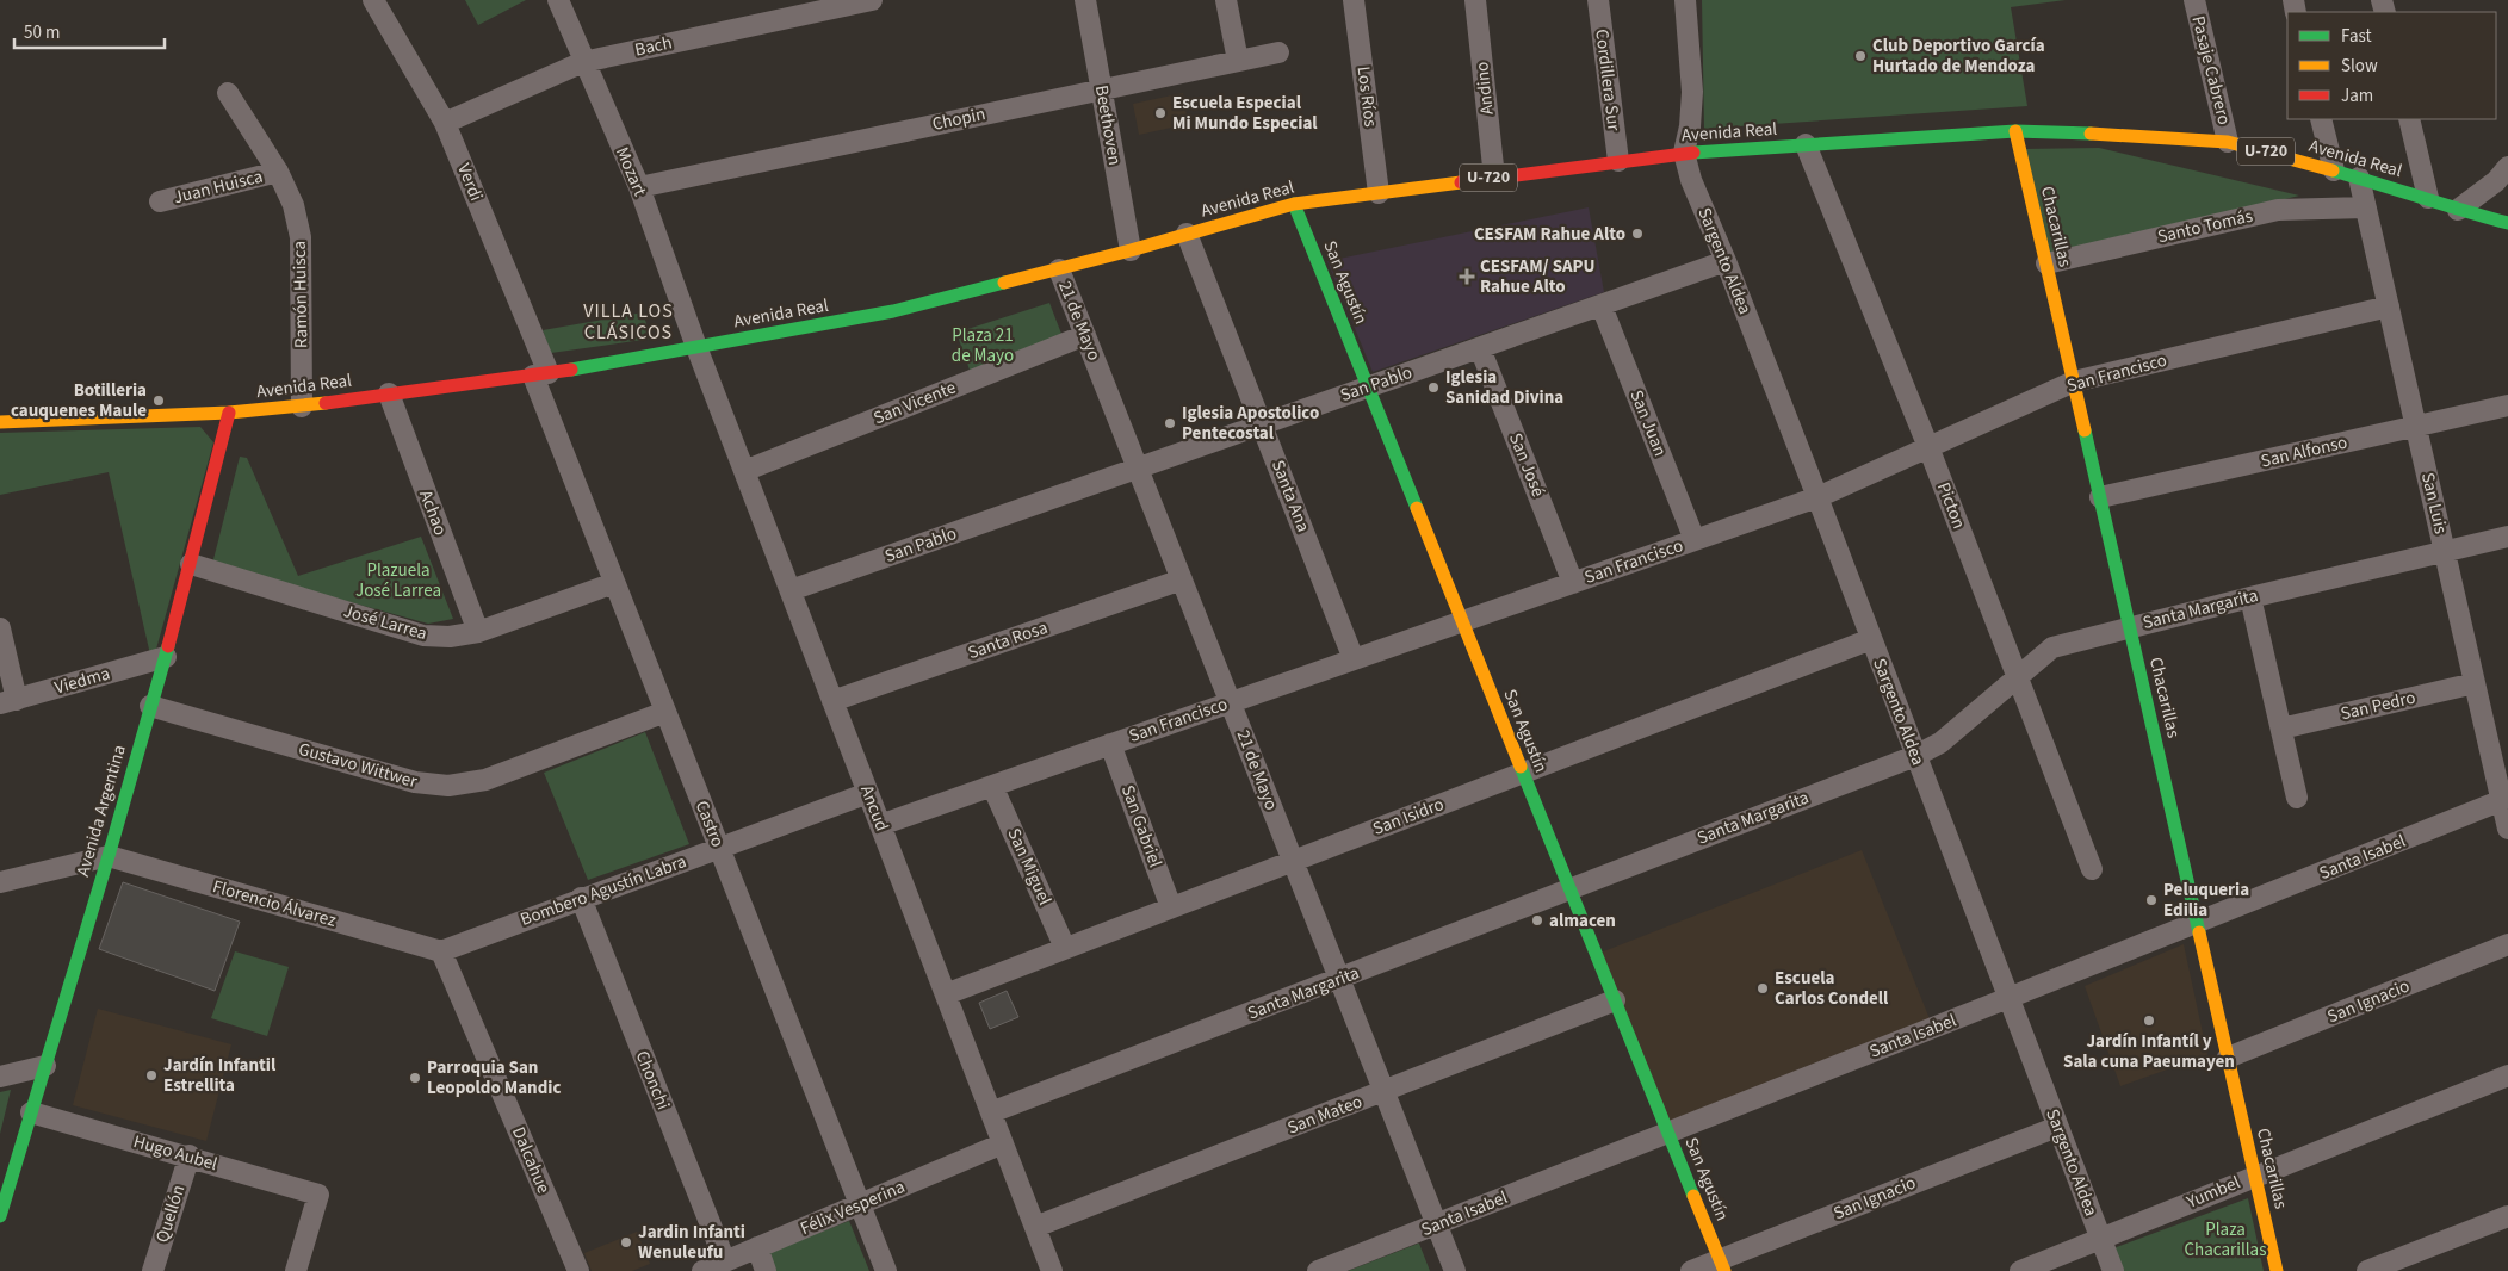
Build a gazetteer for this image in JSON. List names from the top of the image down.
{
  "streets": {
    "street": [
      "Bach",
      "Pasaje Cabrero",
      "Cordillera Sur",
      "Andino",
      "Los Ríos",
      "Chopin",
      "Beethoven",
      "Avenida Real",
      "U-720",
      "Mozart",
      "Verdi",
      "Juan Huisca",
      "Chacarillas",
      "Santo Tomás",
      "Sargento Aldea",
      "San Agustín",
      "Ramón Huisca",
      "21 de Mayo",
      "San Francisco",
      "San Pablo",
      "San Vicente",
      "San Juan",
      "San Alfonso",
      "San José",
      "Santa Ana",
      "San Luis",
      "Picton",
      "Achao",
      "Santa Margarita",
      "José Larrea",
      "Santa Rosa",
      "Viedma",
      "San Pedro",
      "Gustavo Wittwer",
      "Ancud",
      "Avenida Argentina",
      "San Isidro",
      "Castro",
      "San Gabriel",
      "Santa Isabel",
      "San Miguel",
      "Bombero Agustín Labra",
      "Florencio Álvarez",
      "San Ignacio",
      "Chonchi",
      "San Mateo",
      "Hugo Aubel",
      "Dalcahue",
      "Yumbel",
      "Félix Vesperina",
      "Quellón"
    ]
  },
  "crossings": [
    ["Bach", "Mozart"],
    ["Bach", "Verdi"],
    ["Pasaje Cabrero", "Avenida Real"],
    ["Cordillera Sur", "Avenida Real"],
    ["Andino", "Avenida Real"],
    ["Los Ríos", "Avenida Real"],
    ["Chopin", "Beethoven"],
    ["Chopin", "Mozart"],
    ["Beethoven", "Avenida Real"],
    ["Avenida Real", "Mozart"],
    ["Avenida Real", "Verdi"],
    ["Avenida Real", "Chacarillas"],
    ["Avenida Real", "Sargento Aldea"],
    ["Avenida Real", "San Agustín"],
    ["Avenida Real", "Ramón Huisca"],
    ["Avenida Real", "21 de Mayo"],
    ["Avenida Real", "Santa Ana"],
    ["Avenida Real", "San Luis"],
    ["Avenida Real", "Picton"],
    ["Avenida Real", "Achao"],
    ["Avenida Real", "Ancud"],
    ["Avenida Real", "Avenida Argentina"],
    ["Avenida Real", "Castro"],
    ["Mozart", "Ancud"],
    ["Verdi", "Castro"],
    ["Juan Huisca", "Ramón Huisca"],
    ["Chacarillas", "Santo Tomás"],
    ["Chacarillas", "San Francisco"],
    ["Chacarillas", "San Alfonso"],
    ["Chacarillas", "Santa Margarita"],
    ["Chacarillas", "Santa Isabel"],
    ["Chacarillas", "San Ignacio"],
    ["Chacarillas", "Yumbel"],
    ["Santo Tomás", "San Luis"],
    ["Sargento Aldea", "San Francisco"],
    ["Sargento Aldea", "San Pablo"],
    ["Sargento Aldea", "Santa Margarita"],
    ["Sargento Aldea", "San Isidro"],
    ["Sargento Aldea", "Santa Isabel"],
    ["Sargento Aldea", "San Ignacio"],
    ["Sargento Aldea", "Yumbel"],
    ["San Agustín", "San Francisco"],
    ["San Agustín", "San Pablo"],
    ["San Agustín", "Santa Margarita"],
    ["San Agustín", "San Isidro"],
    ["San Agustín", "Santa Isabel"],
    ["San Agustín", "San Ignacio"],
    ["San Agustín", "San Mateo"],
    ["21 de Mayo", "San Francisco"],
    ["21 de Mayo", "San Pablo"],
    ["21 de Mayo", "San Vicente"],
    ["21 de Mayo", "Santa Margarita"],
    ["21 de Mayo", "Santa Rosa"],
    ["21 de Mayo", "San Isidro"],
    ["21 de Mayo", "Santa Isabel"],
    ["21 de Mayo", "San Mateo"],
    ["San Francisco", "San Juan"],
    ["San Francisco", "San José"],
    ["San Francisco", "Santa Ana"],
    ["San Francisco", "San Luis"],
    ["San Francisco", "Picton"],
    ["San Francisco", "Ancud"],
    ["San Francisco", "San Gabriel"],
    ["San Francisco", "San Miguel"],
    ["San Pablo", "San Juan"],
    ["San Pablo", "San José"],
    ["San Pablo", "Santa Ana"],
    ["San Pablo", "Ancud"],
    ["San Vicente", "Ancud"],
    ["San Alfonso", "San Luis"],
    ["San Luis", "Santa Margarita"],
    ["San Luis", "San Pedro"],
    ["San Luis", "Santa Isabel"],
    ["Picton", "Santa Margarita"],
    ["Achao", "José Larrea"],
    ["Santa Margarita", "Ancud"],
    ["José Larrea", "Avenida Argentina"],
    ["José Larrea", "Castro"],
    ["Santa Rosa", "Ancud"],
    ["Viedma", "Avenida Argentina"],
    ["Gustavo Wittwer", "Avenida Argentina"],
    ["Gustavo Wittwer", "Castro"],
    ["Ancud", "San Isidro"],
    ["Ancud", "Bombero Agustín Labra"],
    ["Ancud", "San Mateo"],
    ["Ancud", "Félix Vesperina"],
    ["Avenida Argentina", "Florencio Álvarez"],
    ["Avenida Argentina", "Hugo Aubel"],
    ["San Isidro", "San Gabriel"],
    ["San Isidro", "San Miguel"],
    ["Castro", "Bombero Agustín Labra"],
    ["Castro", "Félix Vesperina"],
    ["Bombero Agustín Labra", "Florencio Álvarez"],
    ["Bombero Agustín Labra", "Chonchi"],
    ["Bombero Agustín Labra", "Dalcahue"],
    ["Florencio Álvarez", "Dalcahue"],
    ["Chonchi", "Félix Vesperina"],
    ["Hugo Aubel", "Quellón"]
  ],
  "districts": ["VILLA LOS CLÁSICOS"],
  "parks": ["Plaza 21 de Mayo", "Plazuela José Larrea", "Plaza Chacarillas"],
  "places": {
    "other": [
      "Club Deportivo García Hurtado de Mendoza",
      "Escuela Especial Mi Mundo Especial",
      "CESFAM Rahue Alto",
      "Iglesia Sanidad Divina",
      "Botilleria cauquenes Maule",
      "Iglesia Apostolico Pentecostal",
      "Peluqueria Edilia",
      "almacen",
      "Escuela Carlos Condell",
      "Jardín Infantíl y Sala cuna Paeumayen",
      "Jardín Infantil Estrellita",
      "Parroquia San Leopoldo Mandic",
      "Jardin Infanti Wenuleufu"
    ],
    "health": ["CESFAM/ SAPU Rahue Alto"]
  },
  "legend": ["Fast", "Slow", "Jam"],
  "scale_bar": "50 m"
}
